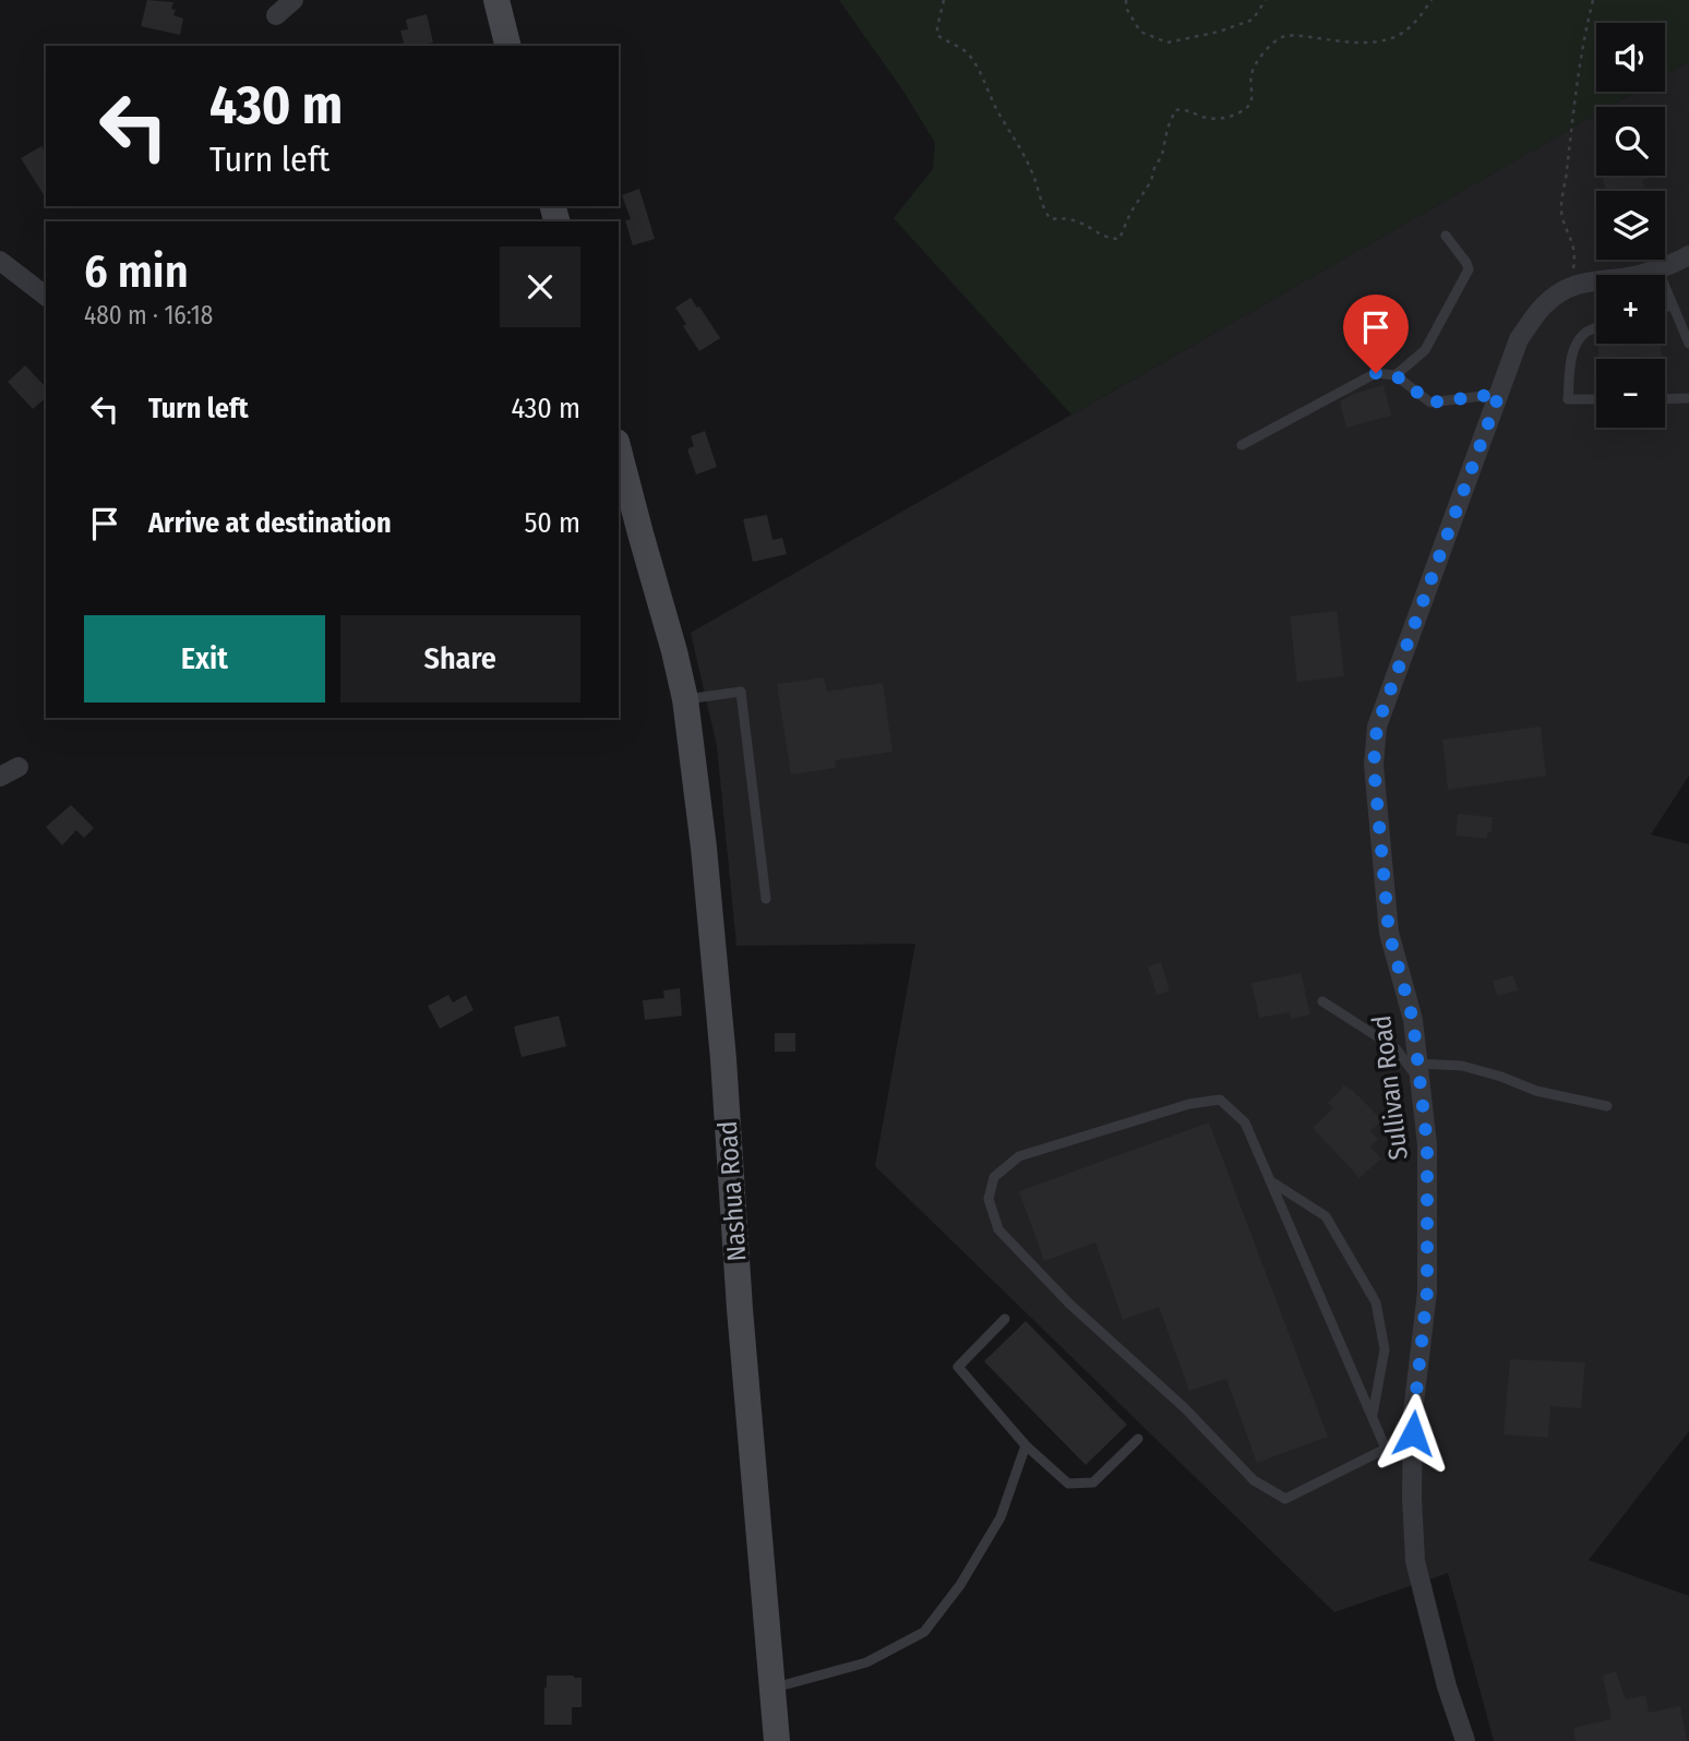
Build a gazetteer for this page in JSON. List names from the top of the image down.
{
  "streets": {
    "main road": ["Nashua Road"],
    "street": ["Sullivan Road"]
  },
  "page": {
    "map_buttons": ["+", "−"],
    "turn": ["430 m", "Turn left"],
    "heading": ["6 min", "480 m · 16:18"],
    "list": [
      {
        "name": "Turn left",
        "value": "430 m"
      },
      {
        "name": "Arrive at destination",
        "value": "50 m"
      }
    ],
    "buttons": ["Exit", "Share"]
  }
}
